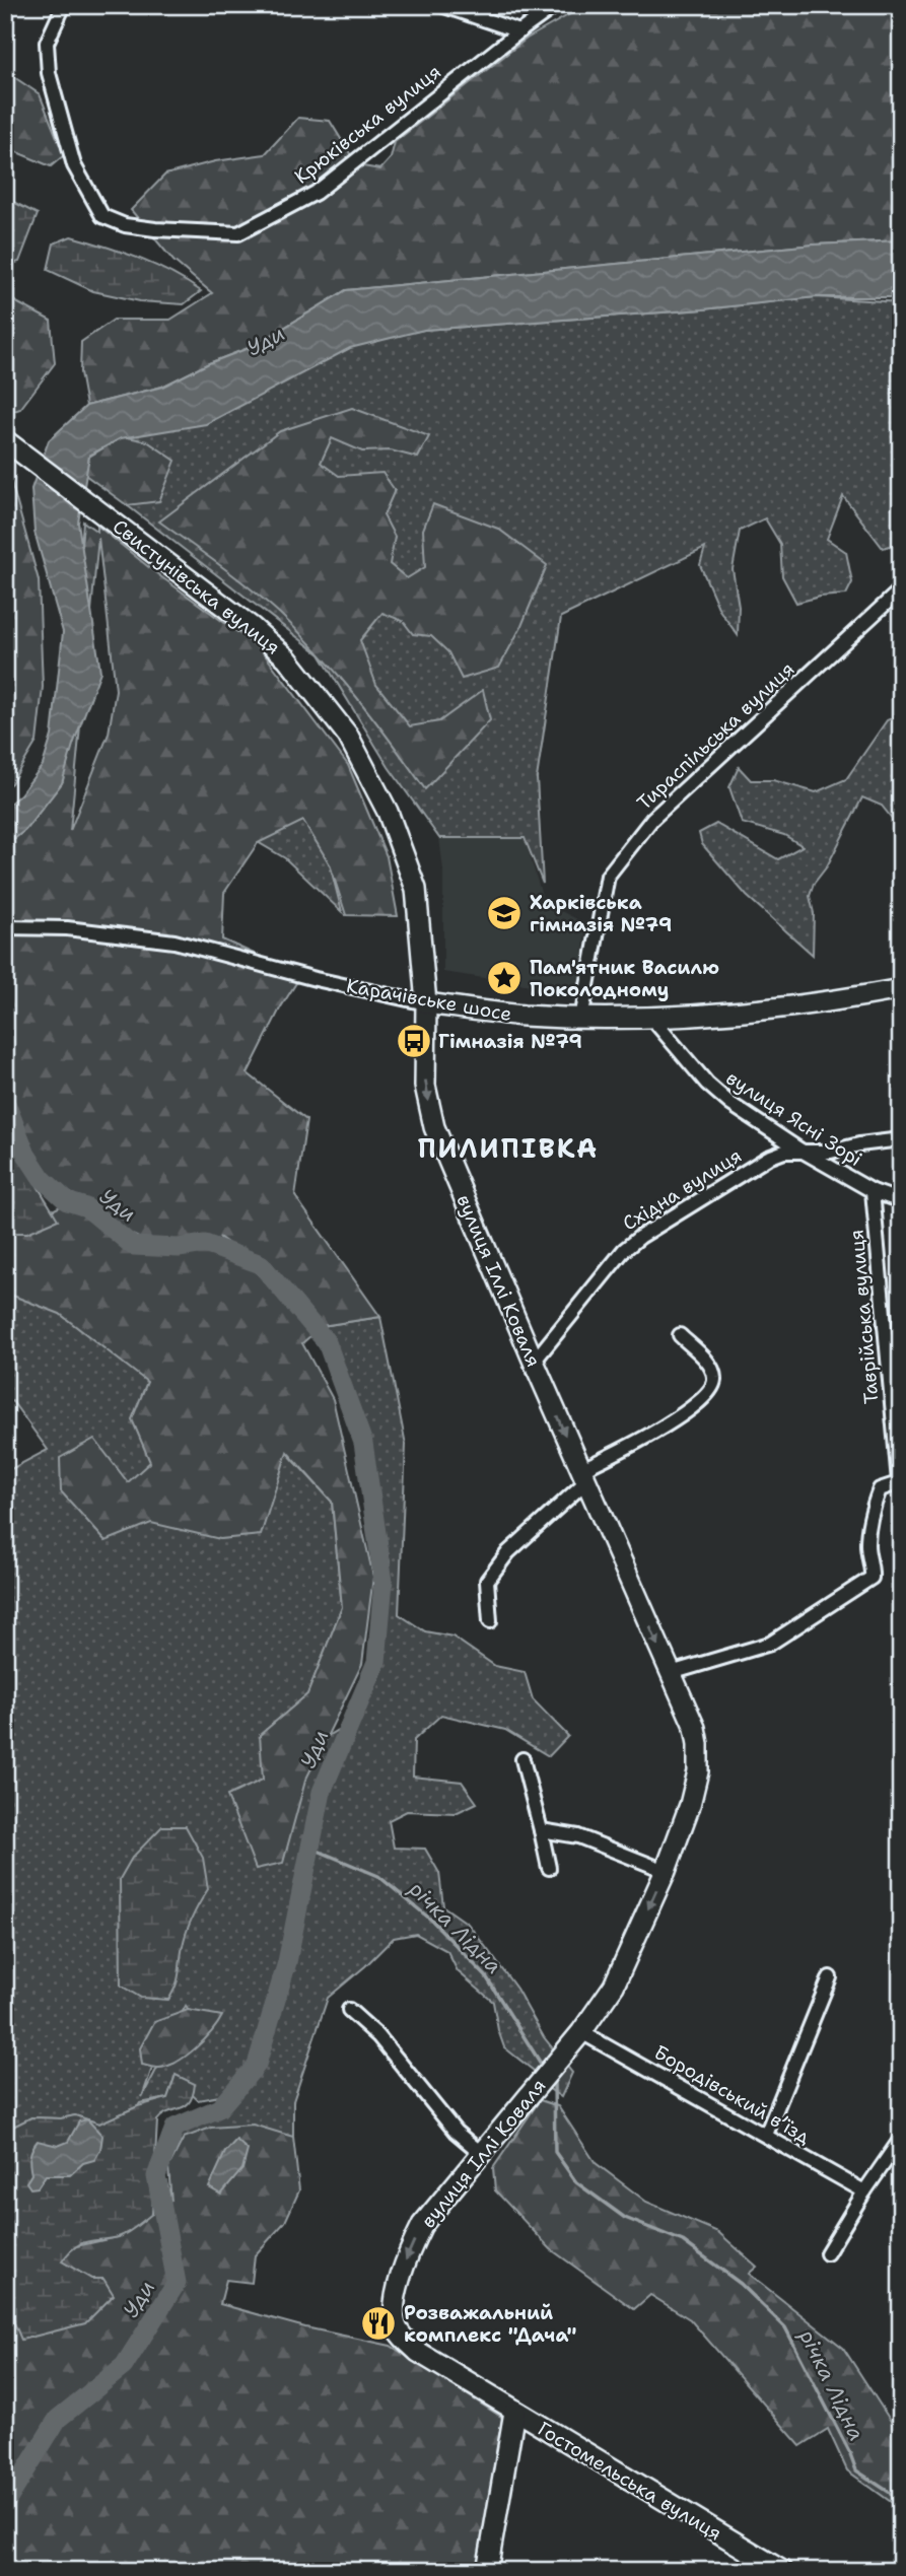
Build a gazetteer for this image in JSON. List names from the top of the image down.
{
  "streets": {
    "main road": [
      "Свистунівська вулиця",
      "Карачівське шосе",
      "вулиця Іллі Коваля",
      "Гостомельська вулиця"
    ],
    "street": [
      "Крюківська вулиця",
      "Тираспільська вулиця",
      "вулиця Ясні Зорі",
      "Східна вулиця",
      "Таврійська вулиця",
      "Бородівський в’їзд"
    ]
  },
  "crossings": [
    ["Свистунівська вулиця", "Карачівське шосе"],
    ["Свистунівська вулиця", "вулиця Іллі Коваля"],
    ["Тираспільська вулиця", "Карачівське шосе"],
    ["Карачівське шосе", "вулиця Ясні Зорі"],
    ["Карачівське шосе", "вулиця Іллі Коваля"],
    ["вулиця Ясні Зорі", "Східна вулиця"],
    ["вулиця Ясні Зорі", "Таврійська вулиця"],
    ["Східна вулиця", "вулиця Іллі Коваля"],
    ["вулиця Іллі Коваля", "Бородівський в’їзд"],
    ["вулиця Іллі Коваля", "Гостомельська вулиця"]
  ],
  "one_way": ["вулиця Іллі Коваля"],
  "districts": ["ПИЛИПІВКА"],
  "water": ["Уди", "річка Лідна"],
  "places": {
    "school or university": ["Харківська гімназія №79"],
    "place": ["Пам'ятник Василю Поколодному"],
    "bus stop": ["Гімназія №79"],
    "restaurant": ["Розважальний комплекс \"Дача\""]
  }
}
